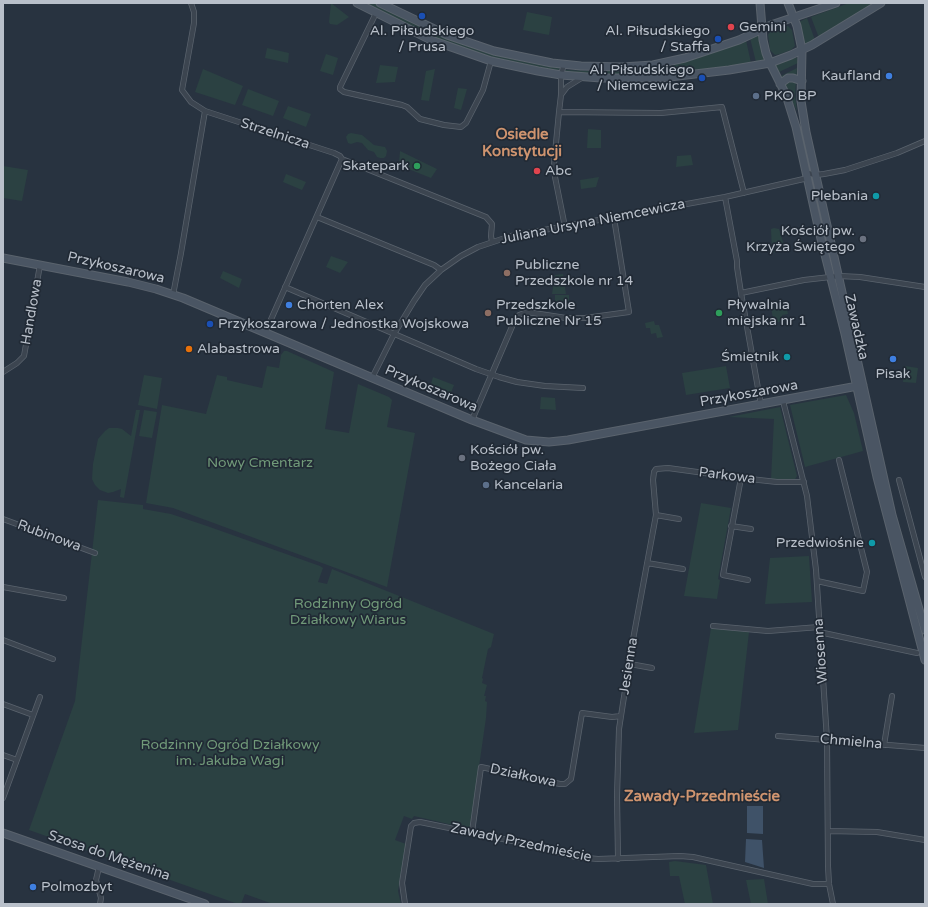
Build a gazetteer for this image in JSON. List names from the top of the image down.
{
  "streets": {
    "street": [
      "Strzelnicza",
      "Juliana Ursyna Niemcewicza",
      "Przykoszarowa",
      "Handlowa",
      "Zawadzka",
      "Parkowa",
      "Rubinowa",
      "Wiosenna",
      "Jesienna",
      "Chmielna",
      "Działkowa",
      "Zawady Przedmieście",
      "Szosa do Mężenina"
    ]
  },
  "crossings": [
    ["Strzelnicza", "Juliana Ursyna Niemcewicza"],
    ["Juliana Ursyna Niemcewicza", "Przykoszarowa"],
    ["Juliana Ursyna Niemcewicza", "Zawadzka"],
    ["Przykoszarowa", "Handlowa"],
    ["Przykoszarowa", "Zawadzka"],
    ["Przykoszarowa", "Wiosenna"],
    ["Parkowa", "Wiosenna"],
    ["Parkowa", "Jesienna"],
    ["Wiosenna", "Chmielna"],
    ["Wiosenna", "Zawady Przedmieście"],
    ["Jesienna", "Działkowa"],
    ["Jesienna", "Zawady Przedmieście"],
    ["Działkowa", "Zawady Przedmieście"]
  ],
  "districts": ["Osiedle Konstytucji", "Zawady-Przedmieście"],
  "parks": ["Nowy Cmentarz", "Rodzinny Ogród Działkowy Wiarus", "Rodzinny Ogród Działkowy im. Jakuba Wagi"],
  "places": [
    "Al. Piłsudskiego / Prusa",
    "Gemini",
    "Al. Piłsudskiego / Staffa",
    "Kaufland",
    "Al. Piłsudskiego / Niemcewicza",
    "PKO BP",
    "Skatepark",
    "Abc",
    "Plebania",
    "Kościół pw. Krzyża Świętego",
    "Publiczne Przedszkole nr 14",
    "Chorten Alex",
    "Przedszkole Publiczne Nr 15",
    "Pływalnia miejska nr 1",
    "Przykoszarowa / Jednostka Wojskowa",
    "Alabastrowa",
    "Śmietnik",
    "Pisak",
    "Kościół pw. Bożego Ciała",
    "Kancelaria",
    "Przedwiośnie",
    "Polmozbyt"
  ]
}
